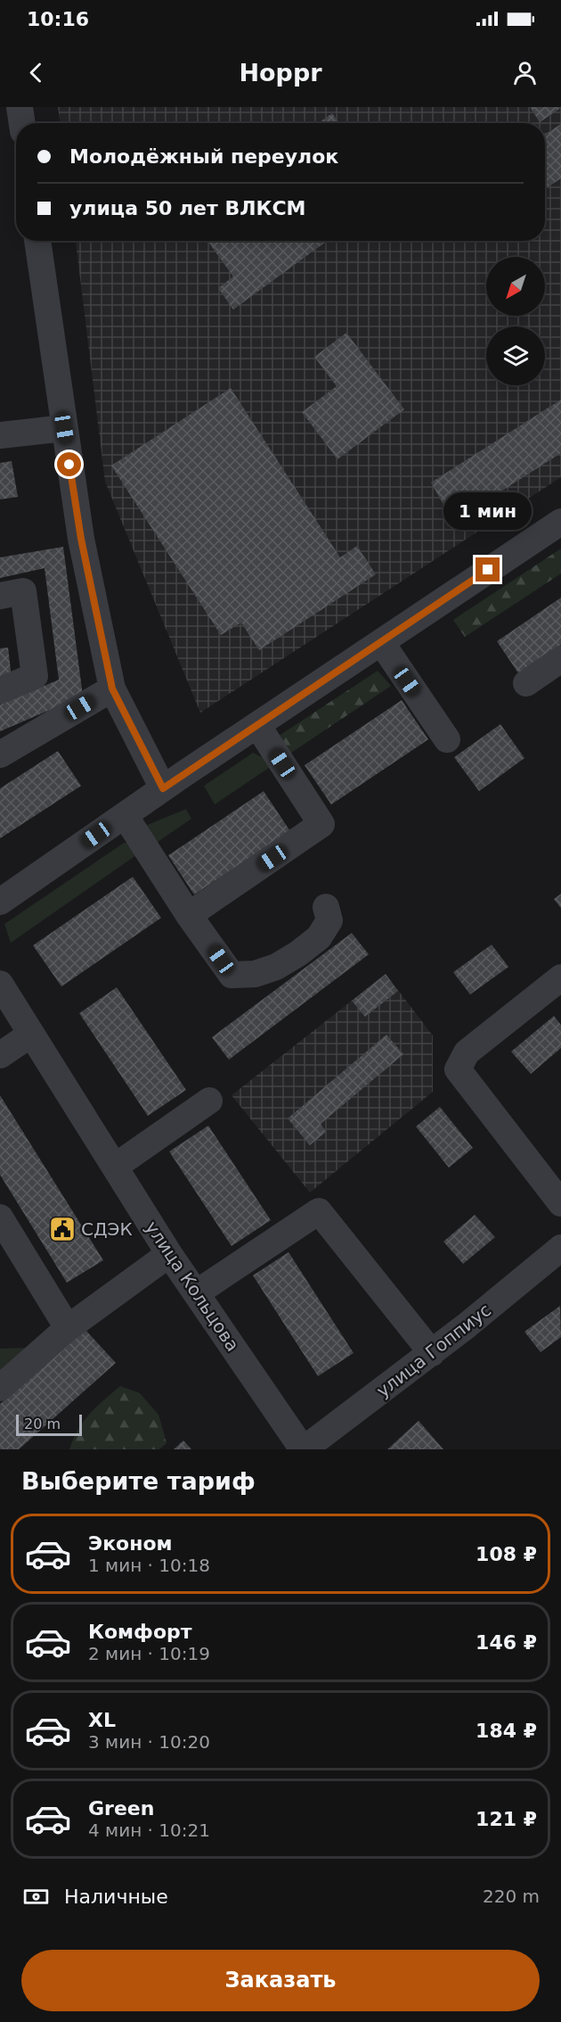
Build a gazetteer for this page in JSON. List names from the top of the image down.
{
  "streets": {
    "street": ["улица Кольцова", "улица Гоппиус"]
  },
  "crossings": [
    ["улица Кольцова", "улица Гоппиус"]
  ],
  "places": {
    "public building": ["СДЭК"]
  },
  "scale_bar": "20 m",
  "north": "bottom left",
  "page": {
    "status": "10:16",
    "header": "Hoppr",
    "banner": ["Молодёжный переулок", "улица 50 лет ВЛКСМ"],
    "bubble": "1 мин",
    "scale": "20 m",
    "heading": "Выберите тариф",
    "list": [
      {
        "name": "Эконом",
        "note": "1 мин · 10:18",
        "value": "108 ₽"
      },
      {
        "name": "Комфорт",
        "note": "2 мин · 10:19",
        "value": "146 ₽"
      },
      {
        "name": "XL",
        "note": "3 мин · 10:20",
        "value": "184 ₽"
      },
      {
        "name": "Green",
        "note": "4 мин · 10:21",
        "value": "121 ₽"
      }
    ],
    "pay": ["Наличные", "220 m"],
    "buttons": "Заказать"
  }
}
